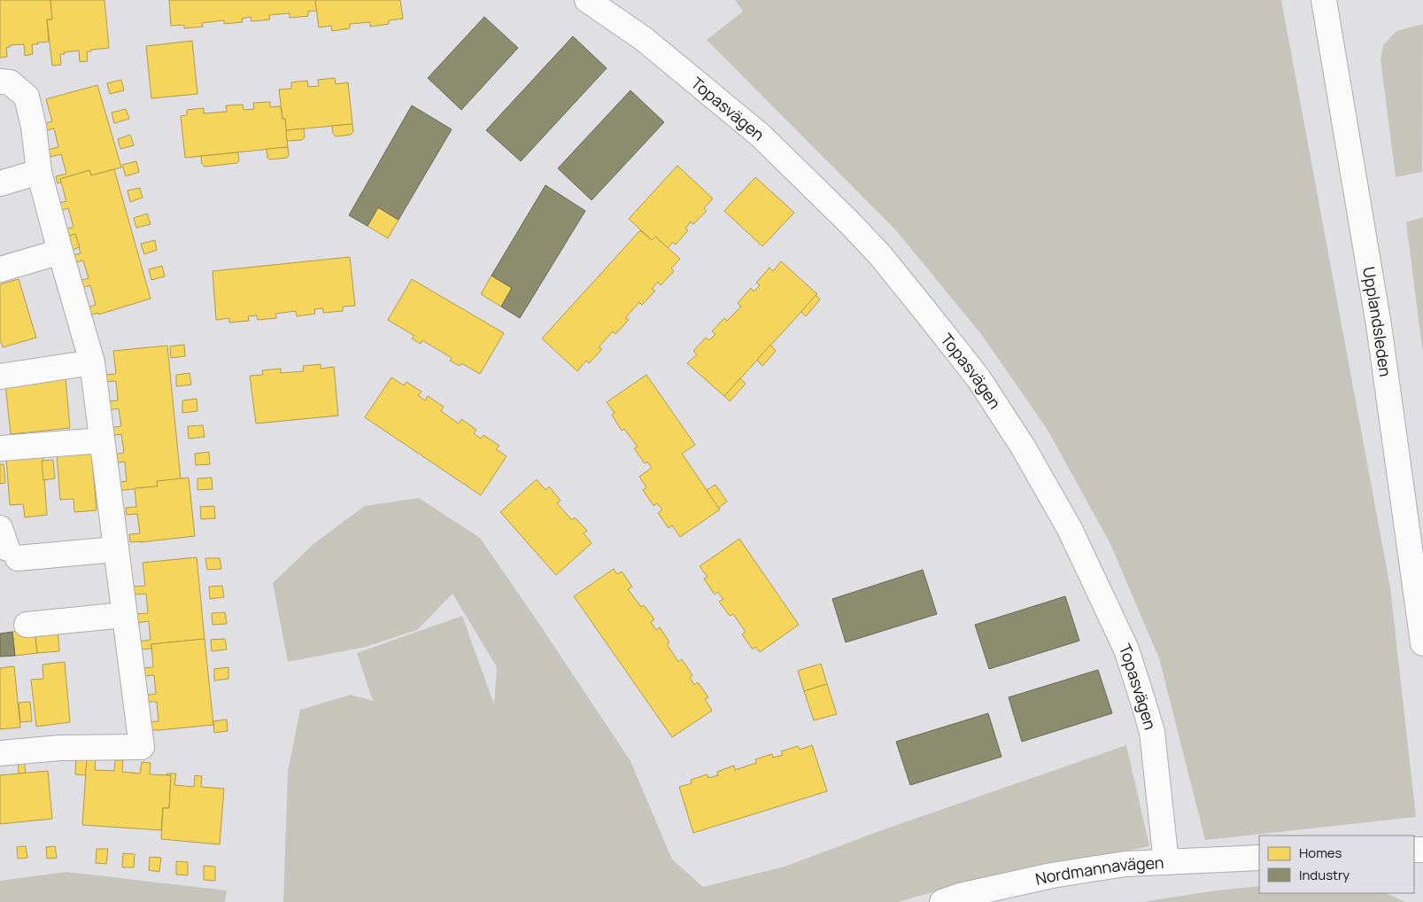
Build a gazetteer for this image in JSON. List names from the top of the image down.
{
  "streets": {
    "street": ["Topasvägen", "Upplandsleden", "Nordmannavägen"]
  },
  "crossings": [
    ["Topasvägen", "Nordmannavägen"]
  ],
  "legend": ["Homes", "Industry"]
}
